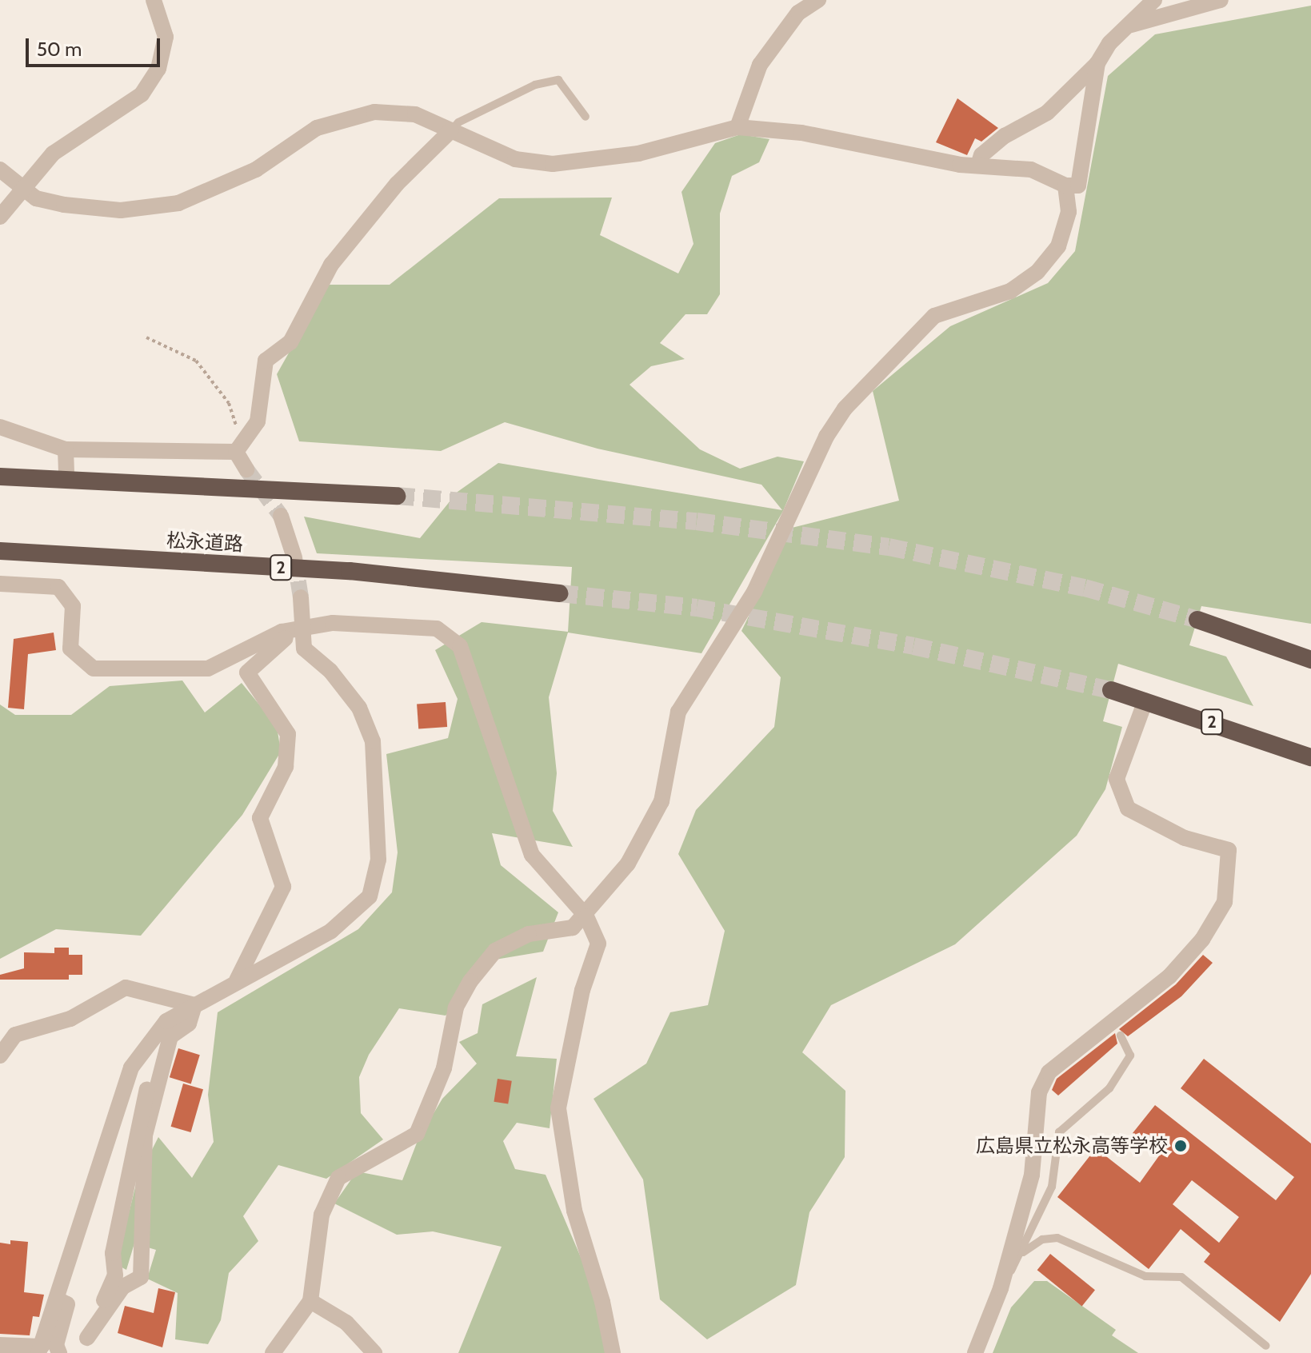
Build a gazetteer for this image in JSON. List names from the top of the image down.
{
  "streets": {
    "highway": ["松永道路", "2"]
  },
  "places": ["広島県立松永高等学校"],
  "scale_bar": "50 m"
}
